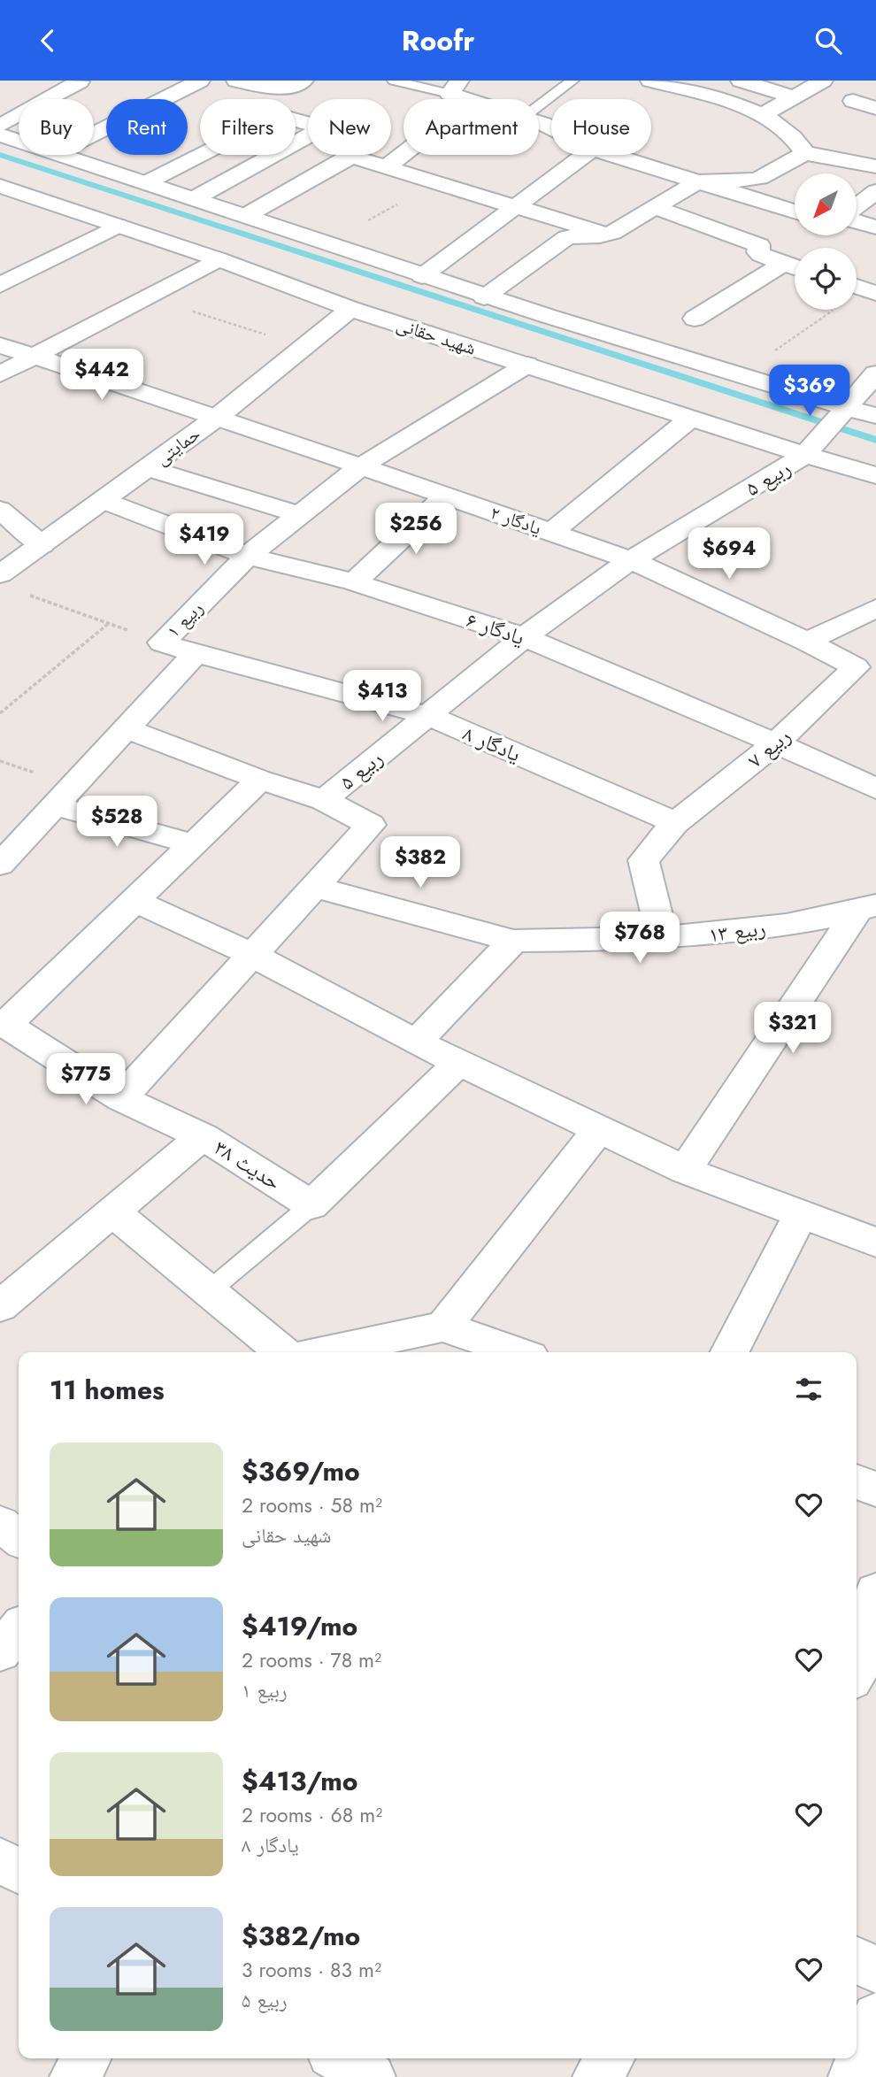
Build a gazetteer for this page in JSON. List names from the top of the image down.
{
  "streets": {
    "street": [
      "شهید حقانی",
      "حمایتی",
      "ربیع ۵",
      "یادگار ۲",
      "ربیع ۱",
      "یادگار ۶",
      "یادگار ۸",
      "ربیع ۷",
      "ربیع ۱۳",
      "حدیث ۳۸"
    ]
  },
  "crossings": [
    ["شهید حقانی", "حمایتی"],
    ["شهید حقانی", "ربیع ۵"],
    ["شهید حقانی", "ربیع ۱"],
    ["حمایتی", "یادگار ۲"],
    ["حمایتی", "یادگار ۶"],
    ["ربیع ۵", "یادگار ۲"],
    ["ربیع ۵", "یادگار ۶"],
    ["ربیع ۵", "یادگار ۸"],
    ["ربیع ۵", "ربیع ۱۳"],
    ["یادگار ۲", "ربیع ۱"],
    ["یادگار ۲", "ربیع ۷"],
    ["ربیع ۱", "یادگار ۶"],
    ["ربیع ۱", "یادگار ۸"],
    ["یادگار ۶", "ربیع ۷"],
    ["یادگار ۸", "ربیع ۷"],
    ["ربیع ۷", "ربیع ۱۳"]
  ],
  "north": "bottom left",
  "page": {
    "header": "Roofr",
    "chip": [
      "Buy",
      "Rent",
      "Filters",
      "New",
      "Apartment",
      "House"
    ],
    "price": [
      "$442",
      "$369",
      "$256",
      "$419",
      "$694",
      "$413",
      "$528",
      "$382",
      "$768",
      "$321",
      "$775"
    ],
    "heading": "11 homes",
    "list": [
      {
        "name": "$369/mo",
        "note": "2 rooms · 58 m² · شهید حقانی"
      },
      {
        "name": "$419/mo",
        "note": "2 rooms · 78 m² · ربیع ۱"
      },
      {
        "name": "$413/mo",
        "note": "2 rooms · 68 m² · یادگار ۸"
      },
      {
        "name": "$382/mo",
        "note": "3 rooms · 83 m² · ربیع ۵"
      }
    ]
  }
}
